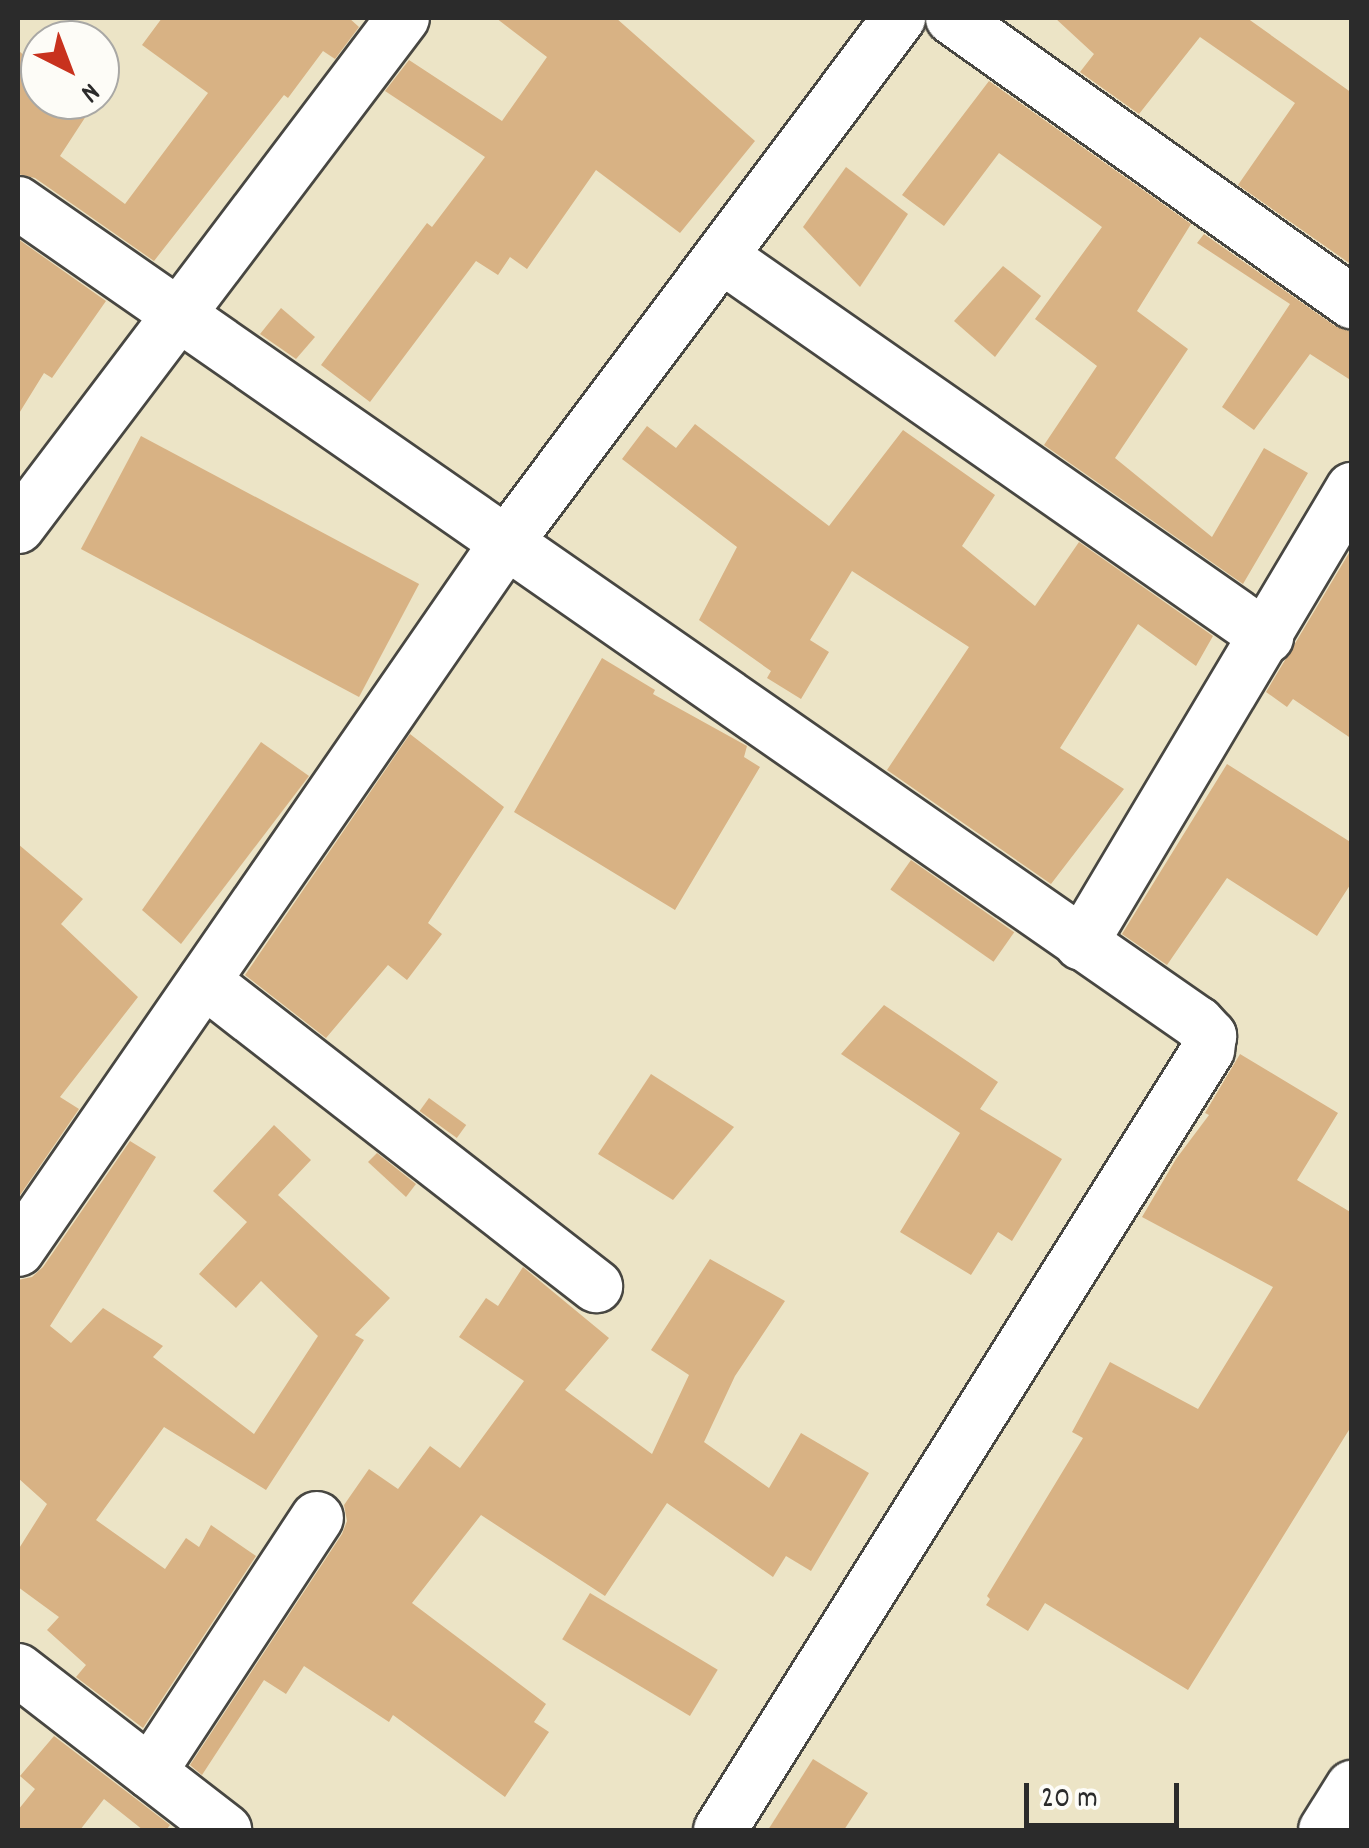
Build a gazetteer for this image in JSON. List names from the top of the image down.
{
  "scale_bar": "20 m",
  "north": "bottom right"
}
